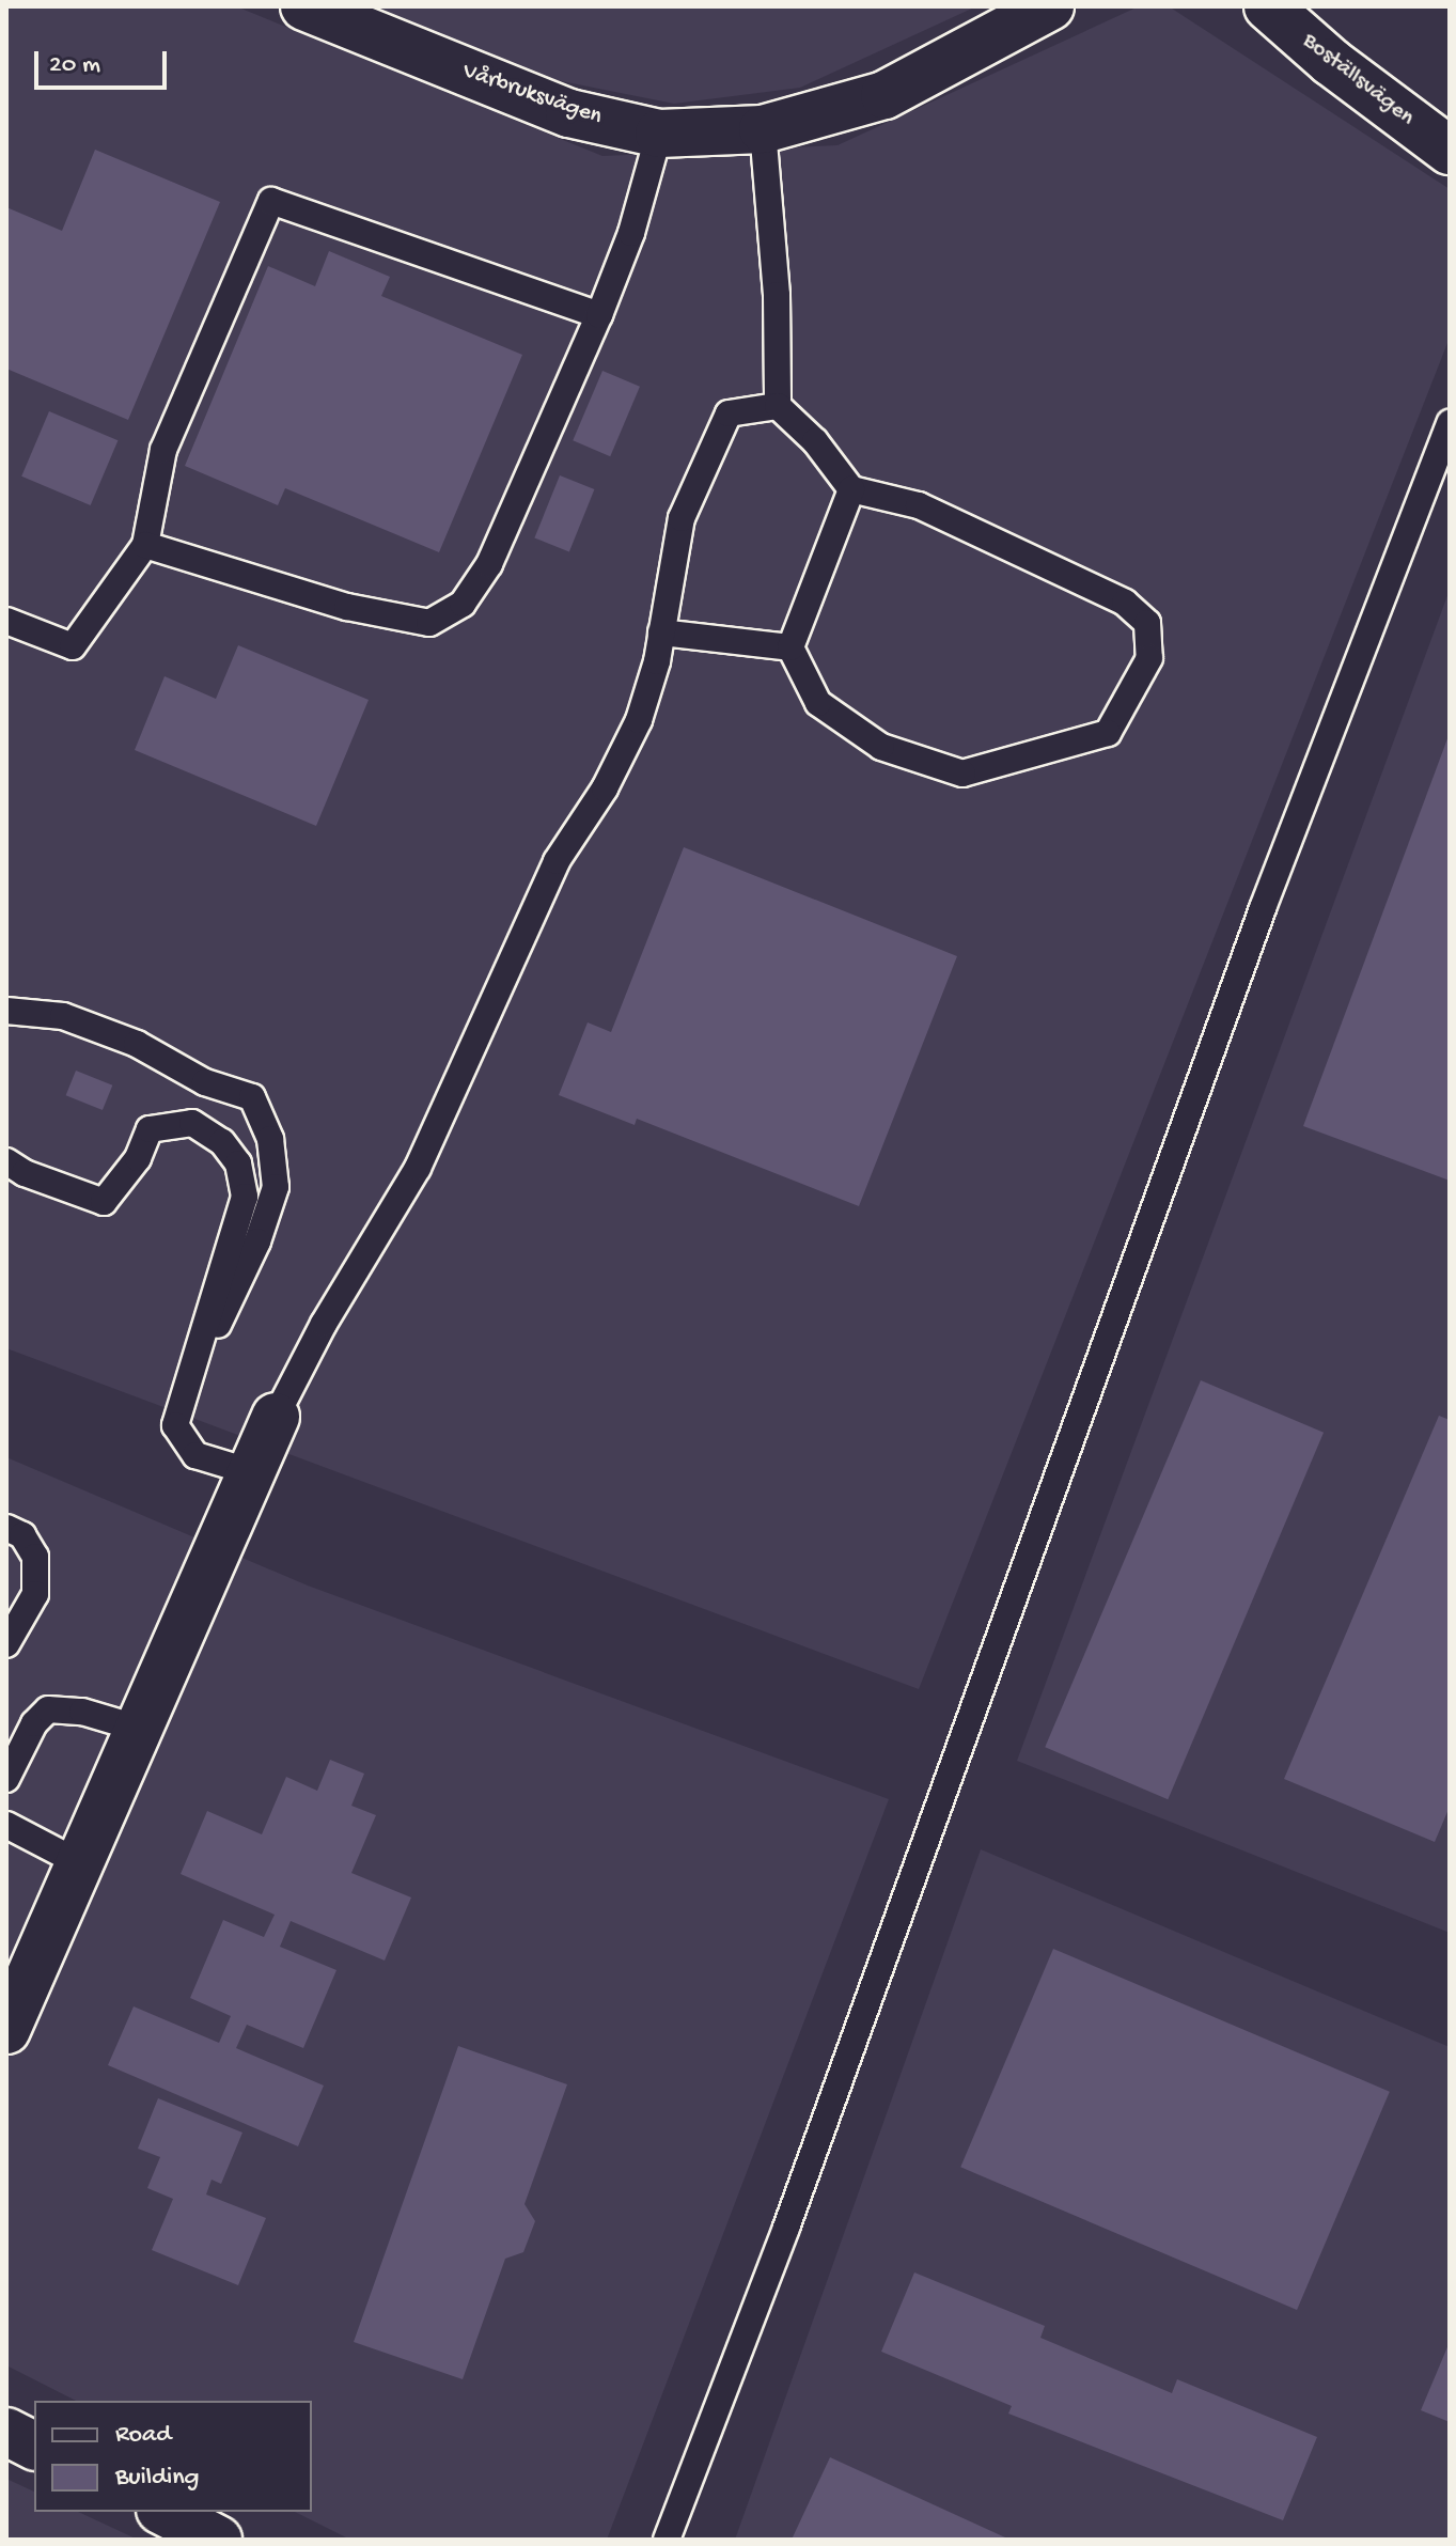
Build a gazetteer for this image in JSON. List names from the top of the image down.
{
  "streets": {
    "street": ["Boställsvägen", "Vårbruksvägen"]
  },
  "legend": ["Road", "Building"],
  "scale_bar": "20 m"
}
